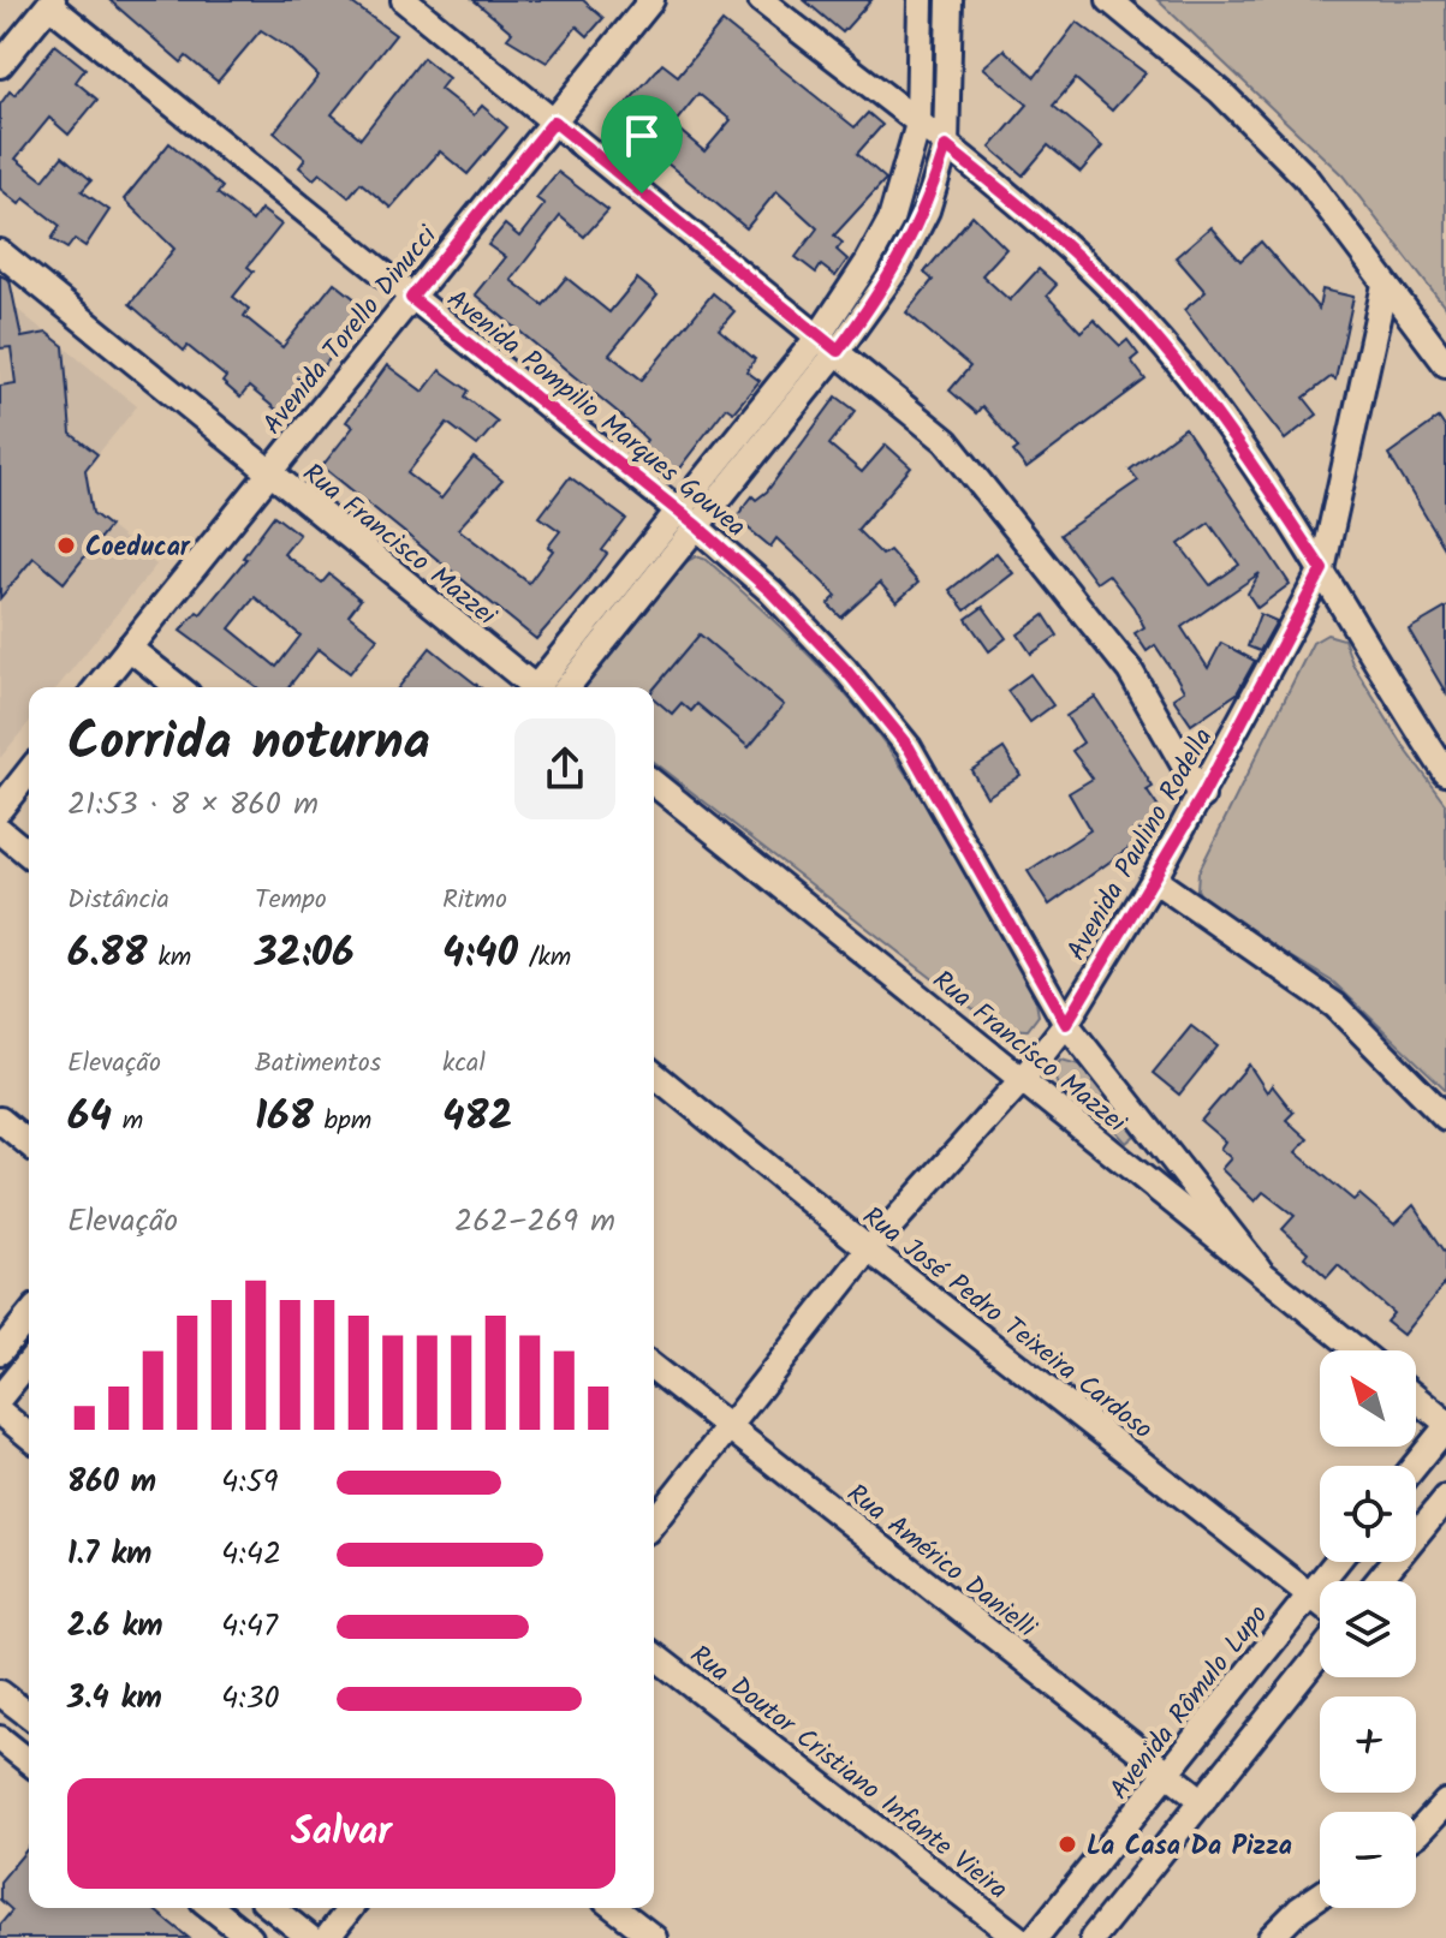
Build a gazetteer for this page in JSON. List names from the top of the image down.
{
  "streets": {
    "street": [
      "Avenida Torello Dinucci",
      "Avenida Pompilio Marques Gouvea",
      "Rua Francisco Mazzei",
      "Avenida Paulino Rodella",
      "Rua José Pedro Teixeira Cardoso",
      "Rua Américo Danielli",
      "Avenida Rômulo Lupo",
      "Rua Doutor Cristiano Infante Vieira"
    ]
  },
  "crossings": [
    ["Avenida Torello Dinucci", "Avenida Pompilio Marques Gouvea"],
    ["Avenida Torello Dinucci", "Rua Francisco Mazzei"],
    ["Avenida Pompilio Marques Gouvea", "Rua Francisco Mazzei"],
    ["Avenida Pompilio Marques Gouvea", "Avenida Paulino Rodella"],
    ["Rua Francisco Mazzei", "Avenida Paulino Rodella"],
    ["Avenida Paulino Rodella", "Rua José Pedro Teixeira Cardoso"],
    ["Avenida Paulino Rodella", "Rua Américo Danielli"],
    ["Rua José Pedro Teixeira Cardoso", "Avenida Rômulo Lupo"],
    ["Rua Américo Danielli", "Avenida Rômulo Lupo"]
  ],
  "places": ["Coeducar", "La Casa Da Pizza"],
  "north": "top left",
  "page": {
    "heading": ["Corrida noturna", "21:53 · 8 × 860 m"],
    "stats": [
      ["Distância", "6.88 km"],
      ["Tempo", "32:06"],
      ["Ritmo", "4:40 /km"],
      ["Elevação", "64 m"],
      ["Batimentos", "168 bpm"],
      ["kcal", "482"]
    ],
    "chart": ["Elevação", "262–269 m"],
    "map_buttons": ["+", "−"],
    "list": [
      {
        "name": "860 m",
        "note": "4:59"
      },
      {
        "name": "1.7 km",
        "note": "4:42"
      },
      {
        "name": "2.6 km",
        "note": "4:47"
      },
      {
        "name": "3.4 km",
        "note": "4:30"
      }
    ],
    "buttons": "Salvar"
  }
}
